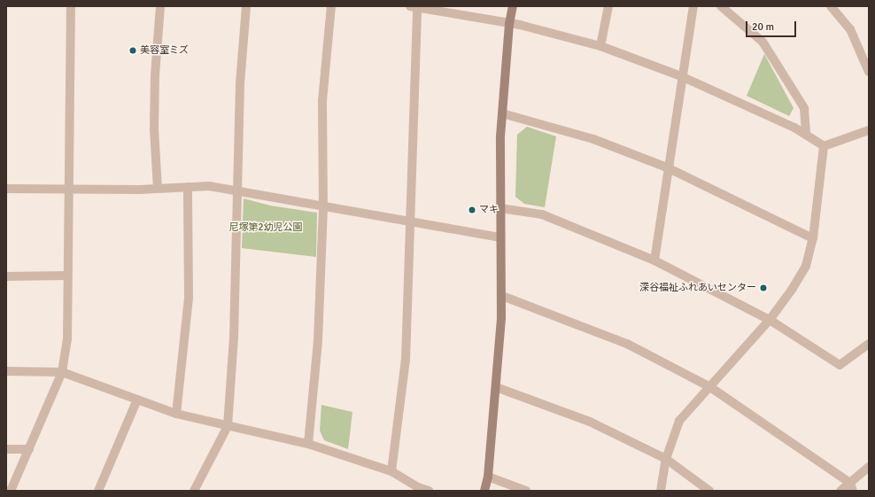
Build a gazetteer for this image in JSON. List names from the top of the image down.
{
  "parks": ["尼塚第2幼児公園"],
  "places": ["美容室ミズ", "マキ", "深谷福祉ふれあいセンター"],
  "scale_bar": "20 m"
}
